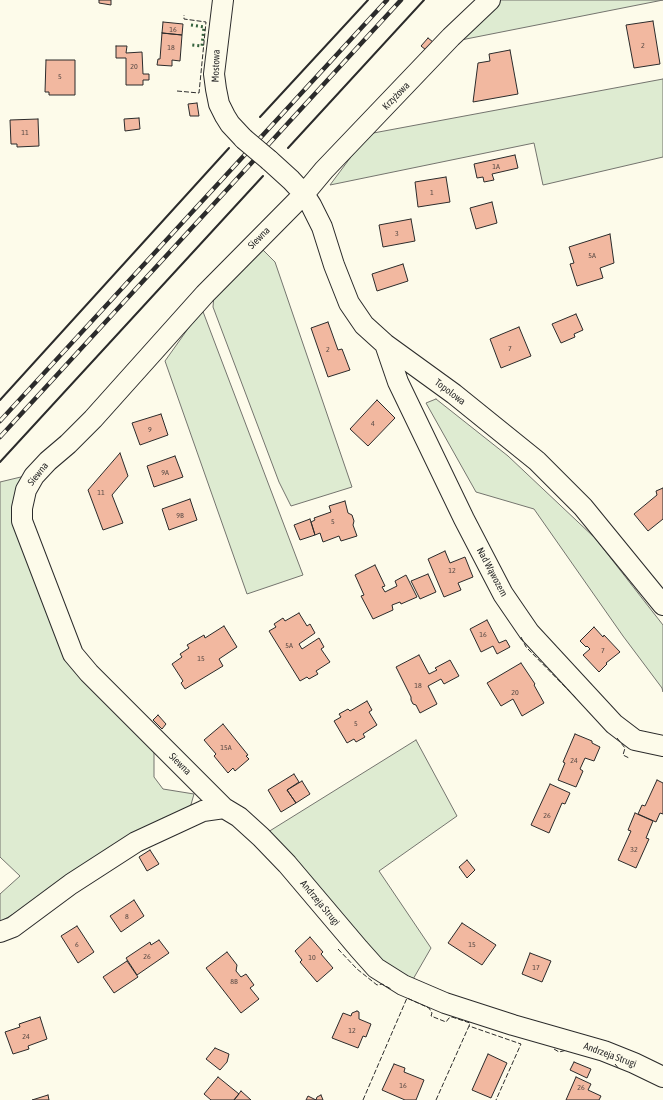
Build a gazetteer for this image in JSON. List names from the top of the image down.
{
  "streets": {
    "street": [
      "Mostowa",
      "Krzyżowa",
      "Siewna",
      "Topolowa",
      "Nad Wąwozem",
      "Andrzeja Strugi"
    ]
  },
  "crossings": [
    ["Mostowa", "Topolowa"],
    ["Krzyżowa", "Siewna"],
    ["Krzyżowa", "Topolowa"],
    ["Siewna", "Topolowa"],
    ["Siewna", "Andrzeja Strugi"],
    ["Topolowa", "Nad Wąwozem"]
  ],
  "house_numbers": [
    "16",
    "2",
    "18",
    "20",
    "5",
    "11",
    "1A",
    "1",
    "3",
    "5A",
    "7",
    "2",
    "4",
    "9",
    "9A",
    "11",
    "9B",
    "5",
    "12",
    "16",
    "5A",
    "7",
    "15",
    "18",
    "20",
    "5",
    "15A",
    "24",
    "26",
    "32",
    "8",
    "6",
    "15",
    "26",
    "10",
    "17",
    "8B",
    "12",
    "24",
    "16",
    "26"
  ]
}
